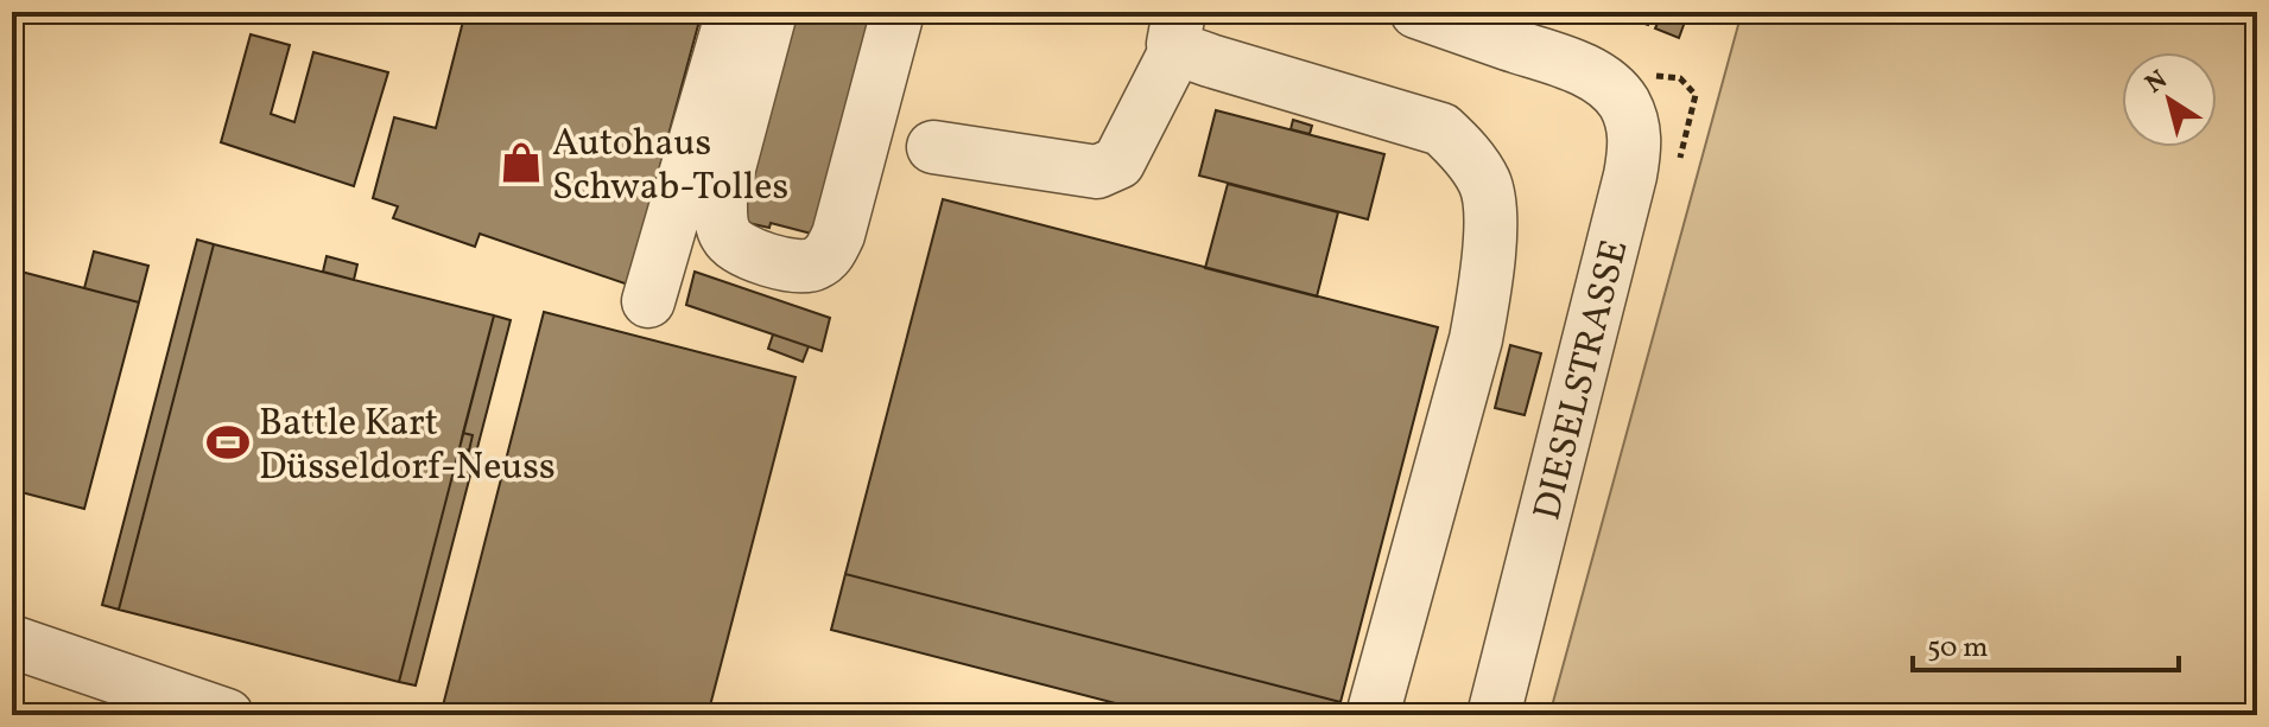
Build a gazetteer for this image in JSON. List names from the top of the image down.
{
  "streets": {
    "street": ["DIESELSTRASSE"]
  },
  "places": {
    "shop": ["Autohaus Schwab-Tolles"],
    "sports": ["Battle Kart Düsseldorf-Neuss"]
  },
  "scale_bar": "50 m",
  "north": "top left"
}
